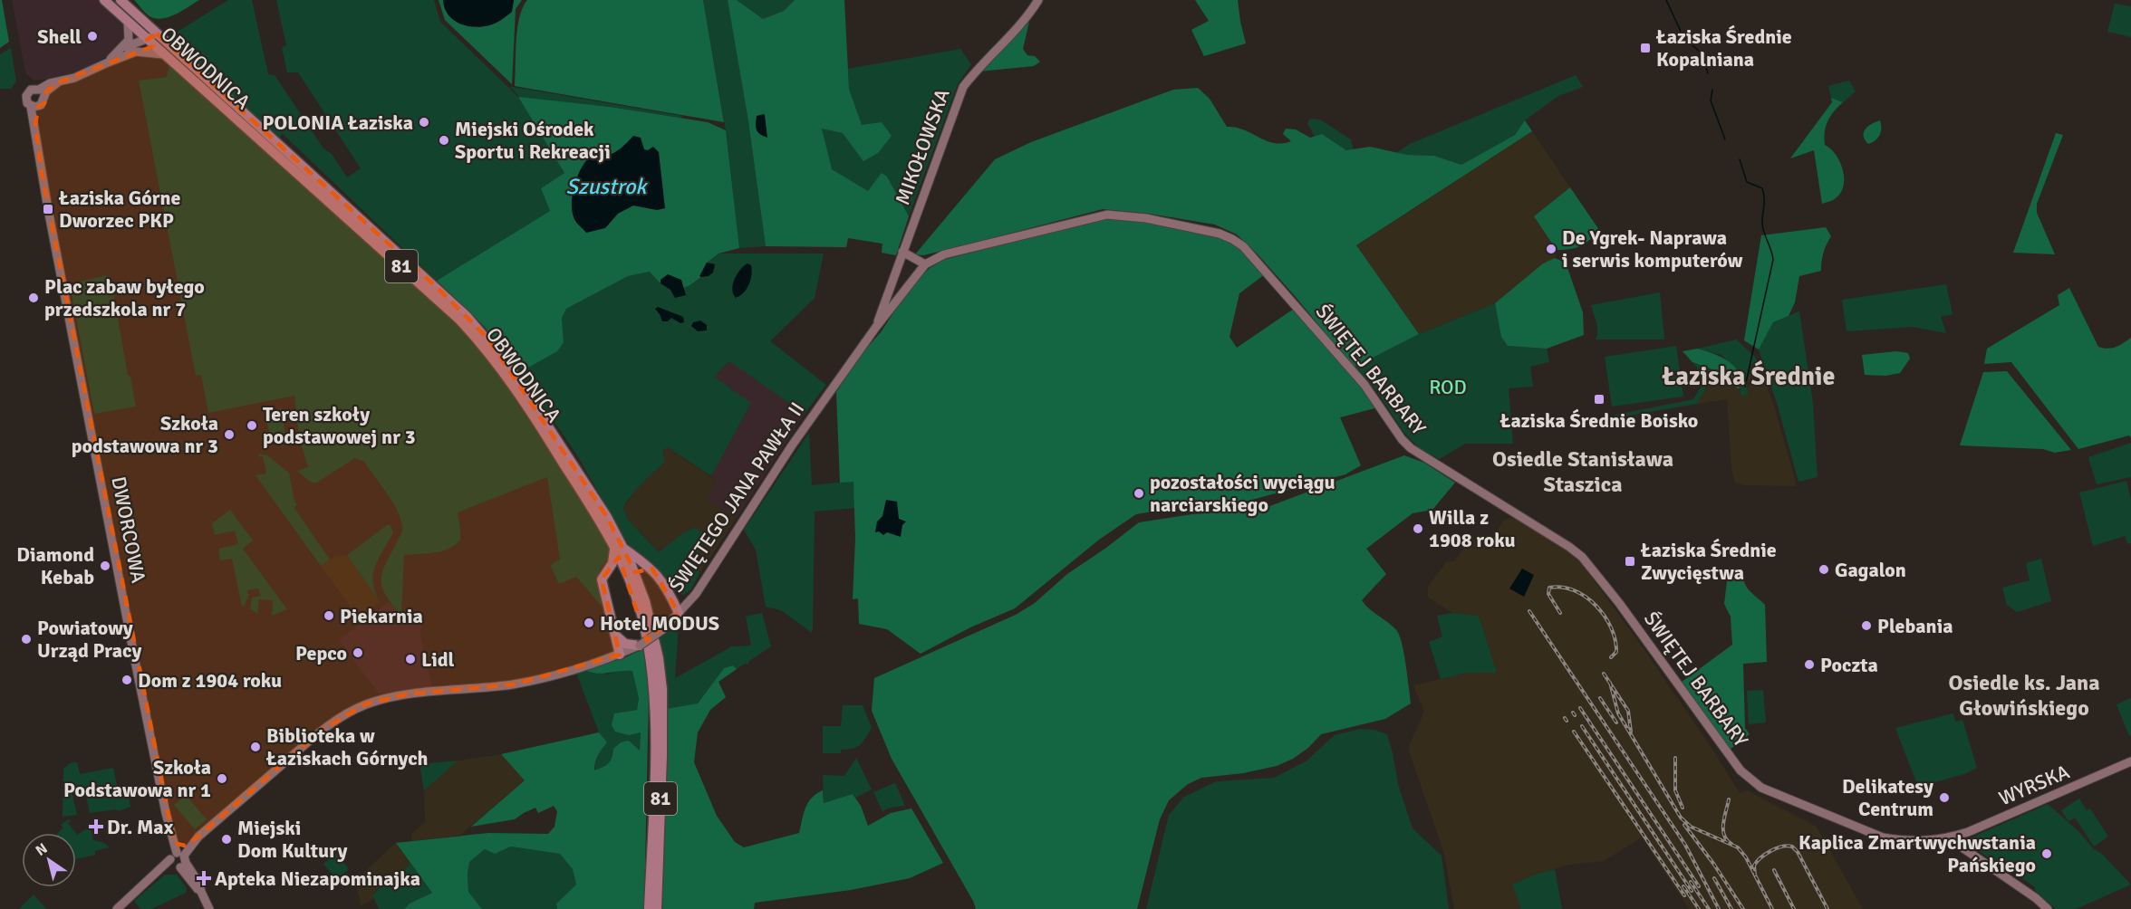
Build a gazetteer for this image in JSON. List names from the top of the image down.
{
  "streets": {
    "main road": ["OBWODNICA", "81"],
    "street": [
      "MIKOŁOWSKA",
      "ŚWIĘTEJ BARBARY",
      "ŚWIĘTEGO JANA PAWŁA II",
      "DWORCOWA",
      "WYRSKA"
    ]
  },
  "crossings": [
    ["MIKOŁOWSKA", "ŚWIĘTEJ BARBARY"],
    ["MIKOŁOWSKA", "ŚWIĘTEGO JANA PAWŁA II"],
    ["ŚWIĘTEJ BARBARY", "ŚWIĘTEGO JANA PAWŁA II"],
    ["ŚWIĘTEJ BARBARY", "WYRSKA"],
    ["ŚWIĘTEGO JANA PAWŁA II", "DWORCOWA"]
  ],
  "districts": ["Łaziska Średnie", "Osiedle Stanisława Staszica", "Osiedle ks. Jana Głowińskiego"],
  "water": ["Szustrok"],
  "parks": ["ROD"],
  "places": {
    "other": [
      "Shell",
      "POLONIA Łaziska",
      "Miejski Ośrodek Sportu i Rekreacji",
      "De Ygrek- Naprawa i serwis komputerów",
      "Plac zabaw byłego przedszkola nr 7",
      "Teren szkoły podstawowej nr 3",
      "Szkoła podstawowa nr 3",
      "pozostałości wyciągu narciarskiego",
      "Willa z 1908 roku",
      "Diamond Kebab",
      "Gagalon",
      "Piekarnia",
      "Hotel MODUS",
      "Plebania",
      "Powiatowy Urząd Pracy",
      "Pepco",
      "Lidl",
      "Poczta",
      "Dom z 1904 roku",
      "Biblioteka w Łaziskach Górnych",
      "Szkoła Podstawowa nr 1",
      "Delikatesy Centrum",
      "Miejski Dom Kultury",
      "Kaplica Zmartwychwstania Pańskiego"
    ],
    "transit": [
      "Łaziska Średnie Kopalniana",
      "Łaziska Górne Dworzec PKP",
      "Łaziska Średnie Boisko",
      "Łaziska Średnie Zwycięstwa"
    ],
    "health": ["Dr. Max", "Apteka Niezapominajka"]
  },
  "north": "top left"
}
